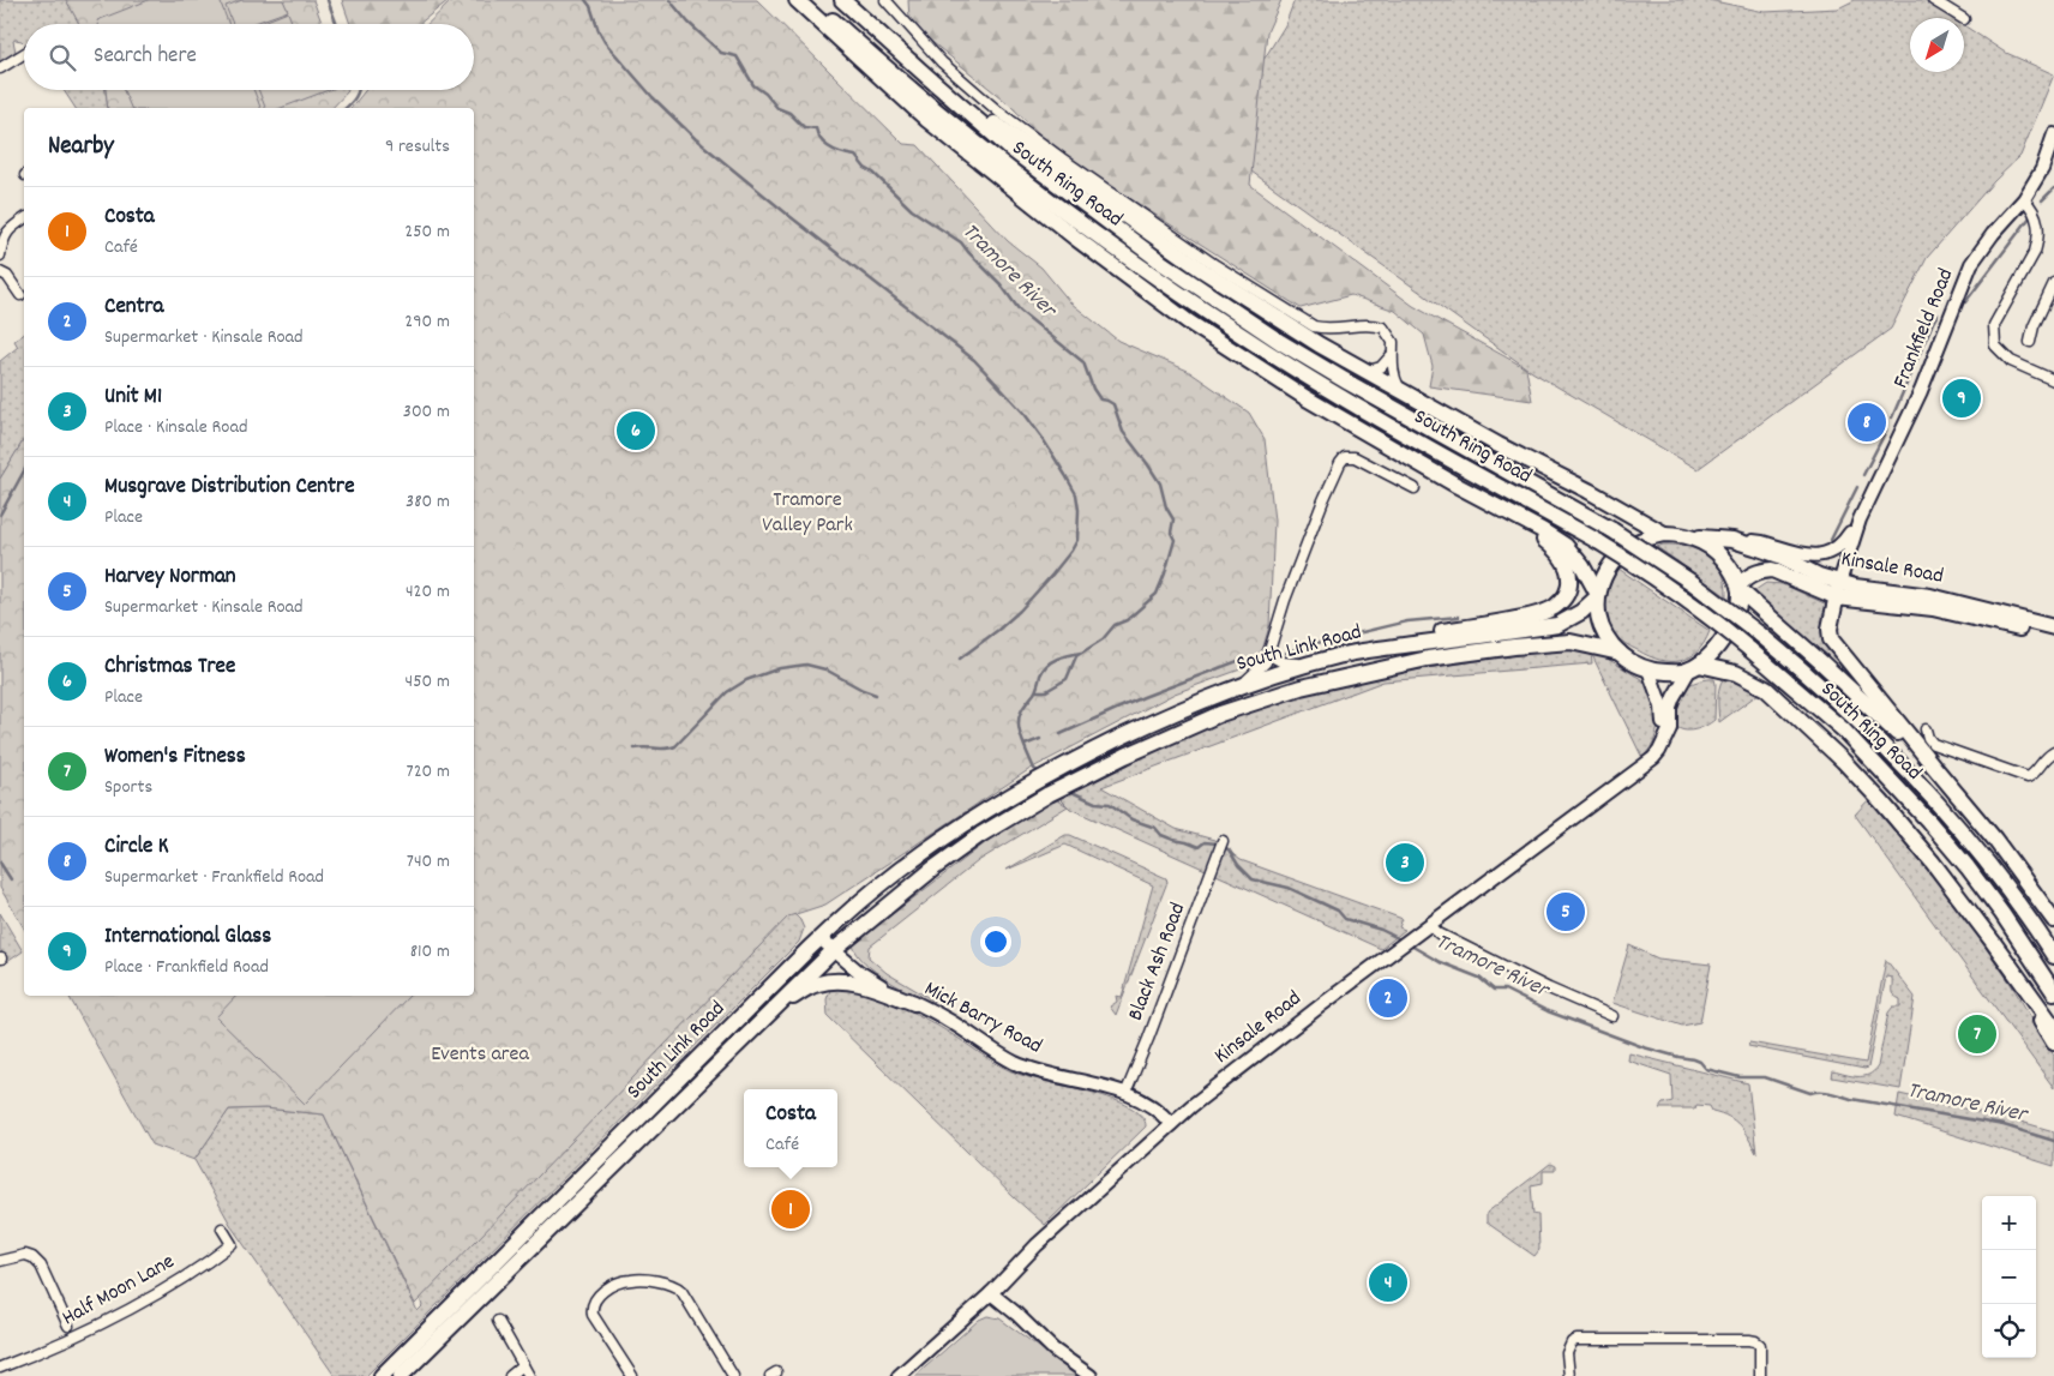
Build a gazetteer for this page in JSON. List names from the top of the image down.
{
  "streets": {
    "highway": ["South Ring Road", "Kinsale Road", "South Link Road"],
    "street": [
      "Frankfield Road",
      "Black Ash Road",
      "Mick Barry Road",
      "Half Moon Lane"
    ]
  },
  "crossings": [
    ["Frankfield Road", "Kinsale Road"],
    ["Kinsale Road", "South Link Road"],
    ["Kinsale Road", "Mick Barry Road"],
    ["South Link Road", "Mick Barry Road"],
    ["Black Ash Road", "Mick Barry Road"]
  ],
  "water": ["Tramore River"],
  "parks": ["Tramore Valley Park", "Events area"],
  "north": "bottom left",
  "page": {
    "search": "Search here",
    "heading": ["Nearby", "9 results"],
    "list": [
      {
        "mark": "1",
        "name": "Costa",
        "note": "Café",
        "value": "250 m"
      },
      {
        "mark": "2",
        "name": "Centra",
        "note": "Supermarket · Kinsale Road",
        "value": "290 m"
      },
      {
        "mark": "3",
        "name": "Unit M1",
        "note": "Place · Kinsale Road",
        "value": "300 m"
      },
      {
        "mark": "4",
        "name": "Musgrave Distribution Centre",
        "note": "Place",
        "value": "380 m"
      },
      {
        "mark": "5",
        "name": "Harvey Norman",
        "note": "Supermarket · Kinsale Road",
        "value": "420 m"
      },
      {
        "mark": "6",
        "name": "Christmas Tree",
        "note": "Place",
        "value": "450 m"
      },
      {
        "mark": "7",
        "name": "Women's Fitness",
        "note": "Sports",
        "value": "720 m"
      },
      {
        "mark": "8",
        "name": "Circle K",
        "note": "Supermarket · Frankfield Road",
        "value": "740 m"
      },
      {
        "mark": "9",
        "name": "International Glass",
        "note": "Place · Frankfield Road",
        "value": "810 m"
      }
    ],
    "pins": [
      "9",
      "8",
      "6",
      "3",
      "5",
      "2",
      "7",
      "1",
      "4"
    ],
    "popup": ["Costa", "Café"],
    "map_buttons": ["+", "−"]
  }
}
